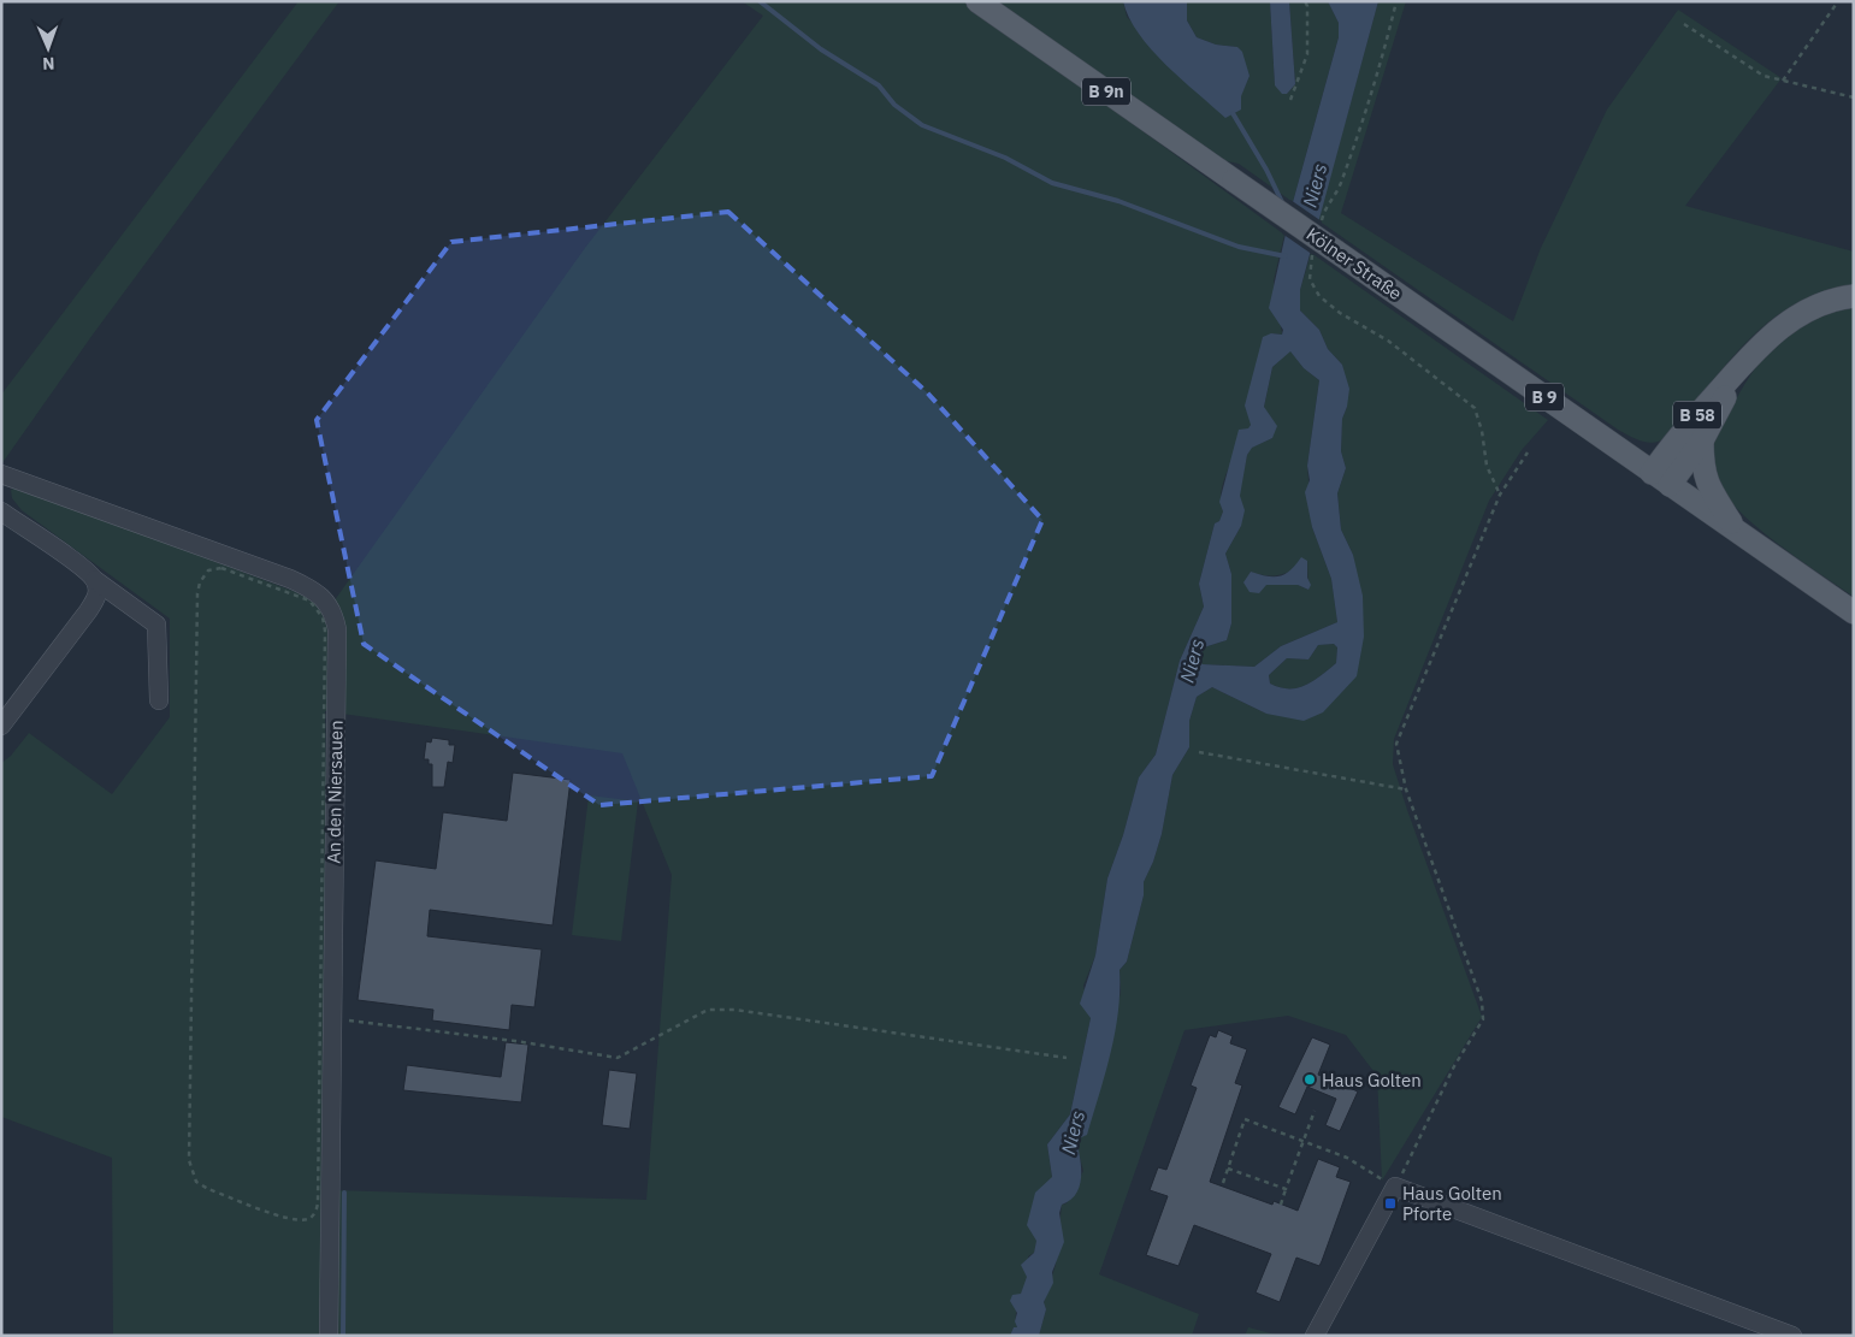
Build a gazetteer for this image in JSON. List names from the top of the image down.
{
  "streets": {
    "main road": [
      "B 9n",
      "Kölner Straße",
      "B 9",
      "B 58"
    ],
    "street": ["An den Niersauen"]
  },
  "crossings": [
    ["Kölner Straße", "B 9"],
    ["Kölner Straße", "B 58"],
    ["B 9", "B 58"]
  ],
  "water": ["Niers"],
  "places": {
    "other": ["Haus Golten"],
    "transit": ["Haus Golten Pforte"]
  },
  "north": "bottom"
}
